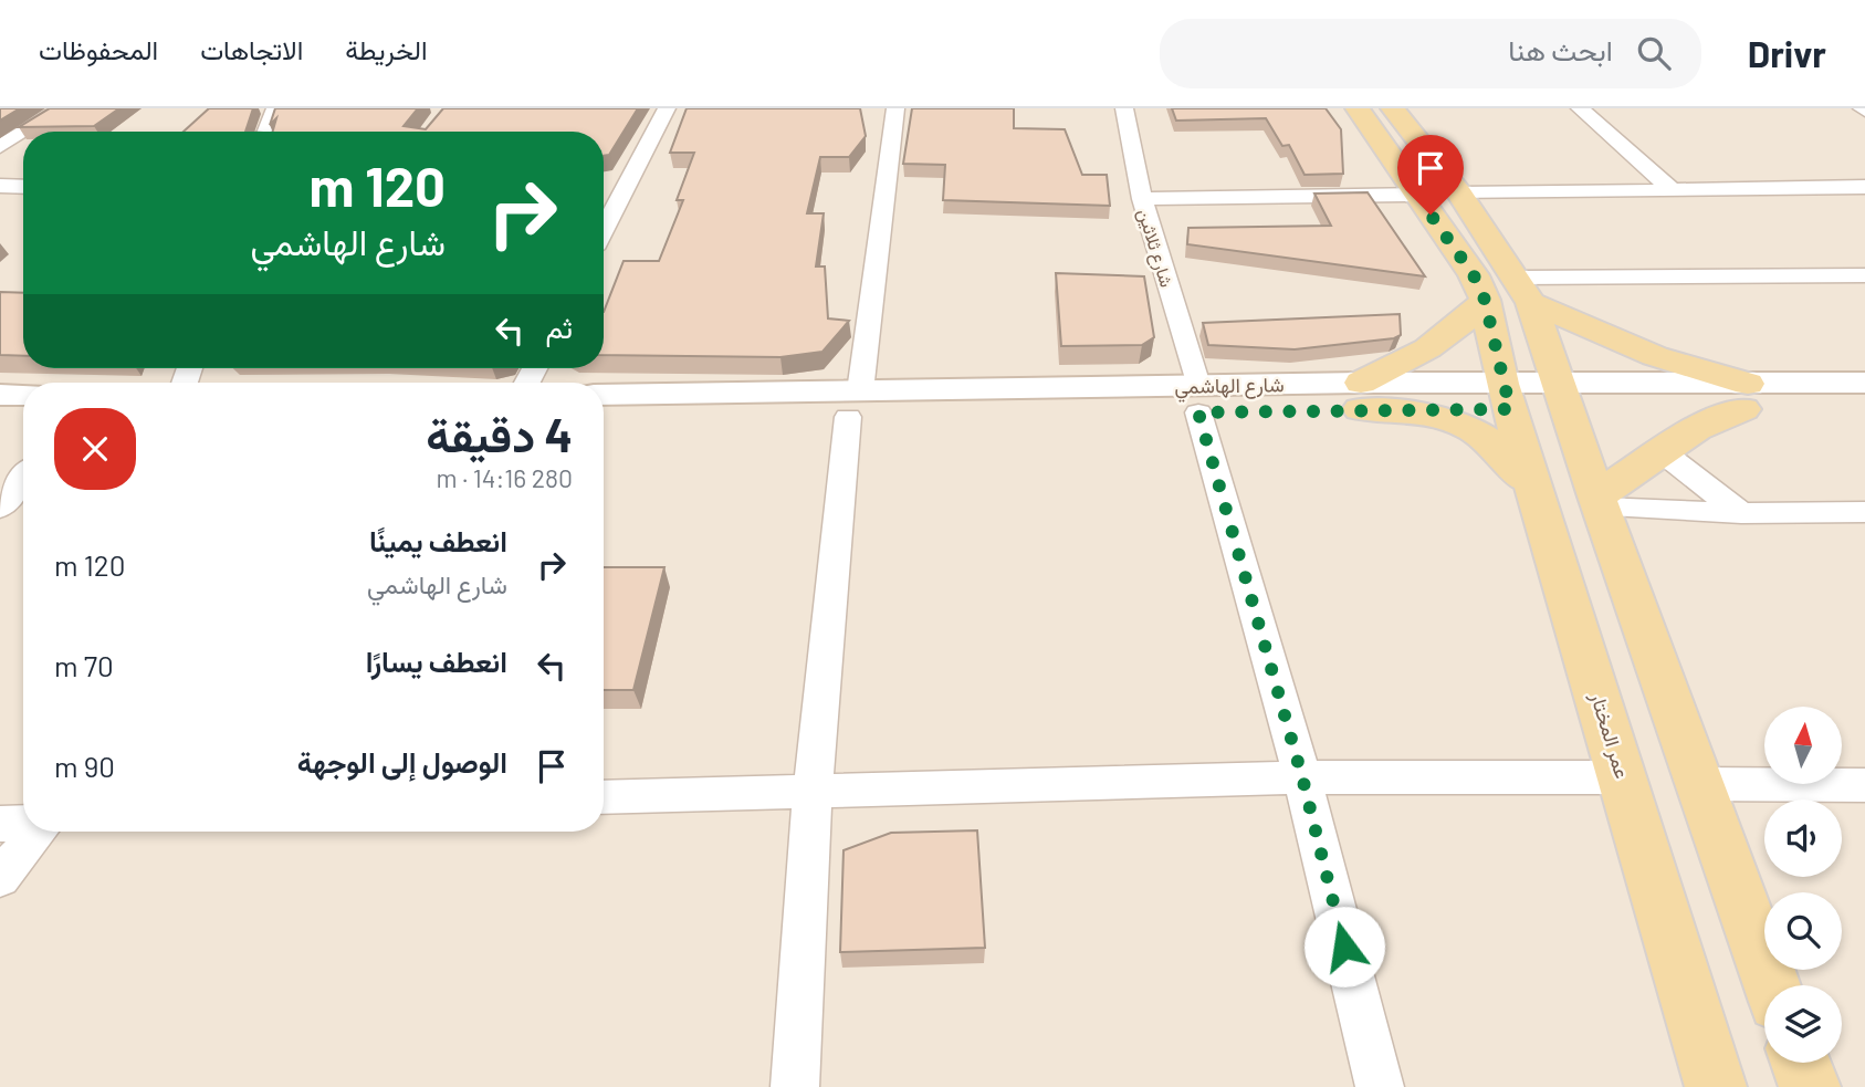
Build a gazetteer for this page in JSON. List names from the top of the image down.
{
  "streets": {
    "main road": ["شارع الهاشمي", "عمر المختار"],
    "street": ["شارع ثلاثين"]
  },
  "crossings": [
    ["شارع ثلاثين", "شارع الهاشمي"],
    ["شارع الهاشمي", "عمر المختار"]
  ],
  "north": "top",
  "page": {
    "header": "Drivr",
    "search": "ابحث هنا",
    "nav": ["الخريطة", "الاتجاهات", "المحفوظات"],
    "turn": ["120 m", "شارع الهاشمي"],
    "then": "ثم",
    "heading": ["4 دقيقة", "280 m · 14:16"],
    "list": [
      {
        "name": "انعطف يمينًا",
        "note": "شارع الهاشمي",
        "value": "120 m"
      },
      {
        "name": "انعطف يسارًا",
        "value": "70 m"
      },
      {
        "name": "الوصول إلى الوجهة",
        "value": "90 m"
      }
    ]
  }
}
